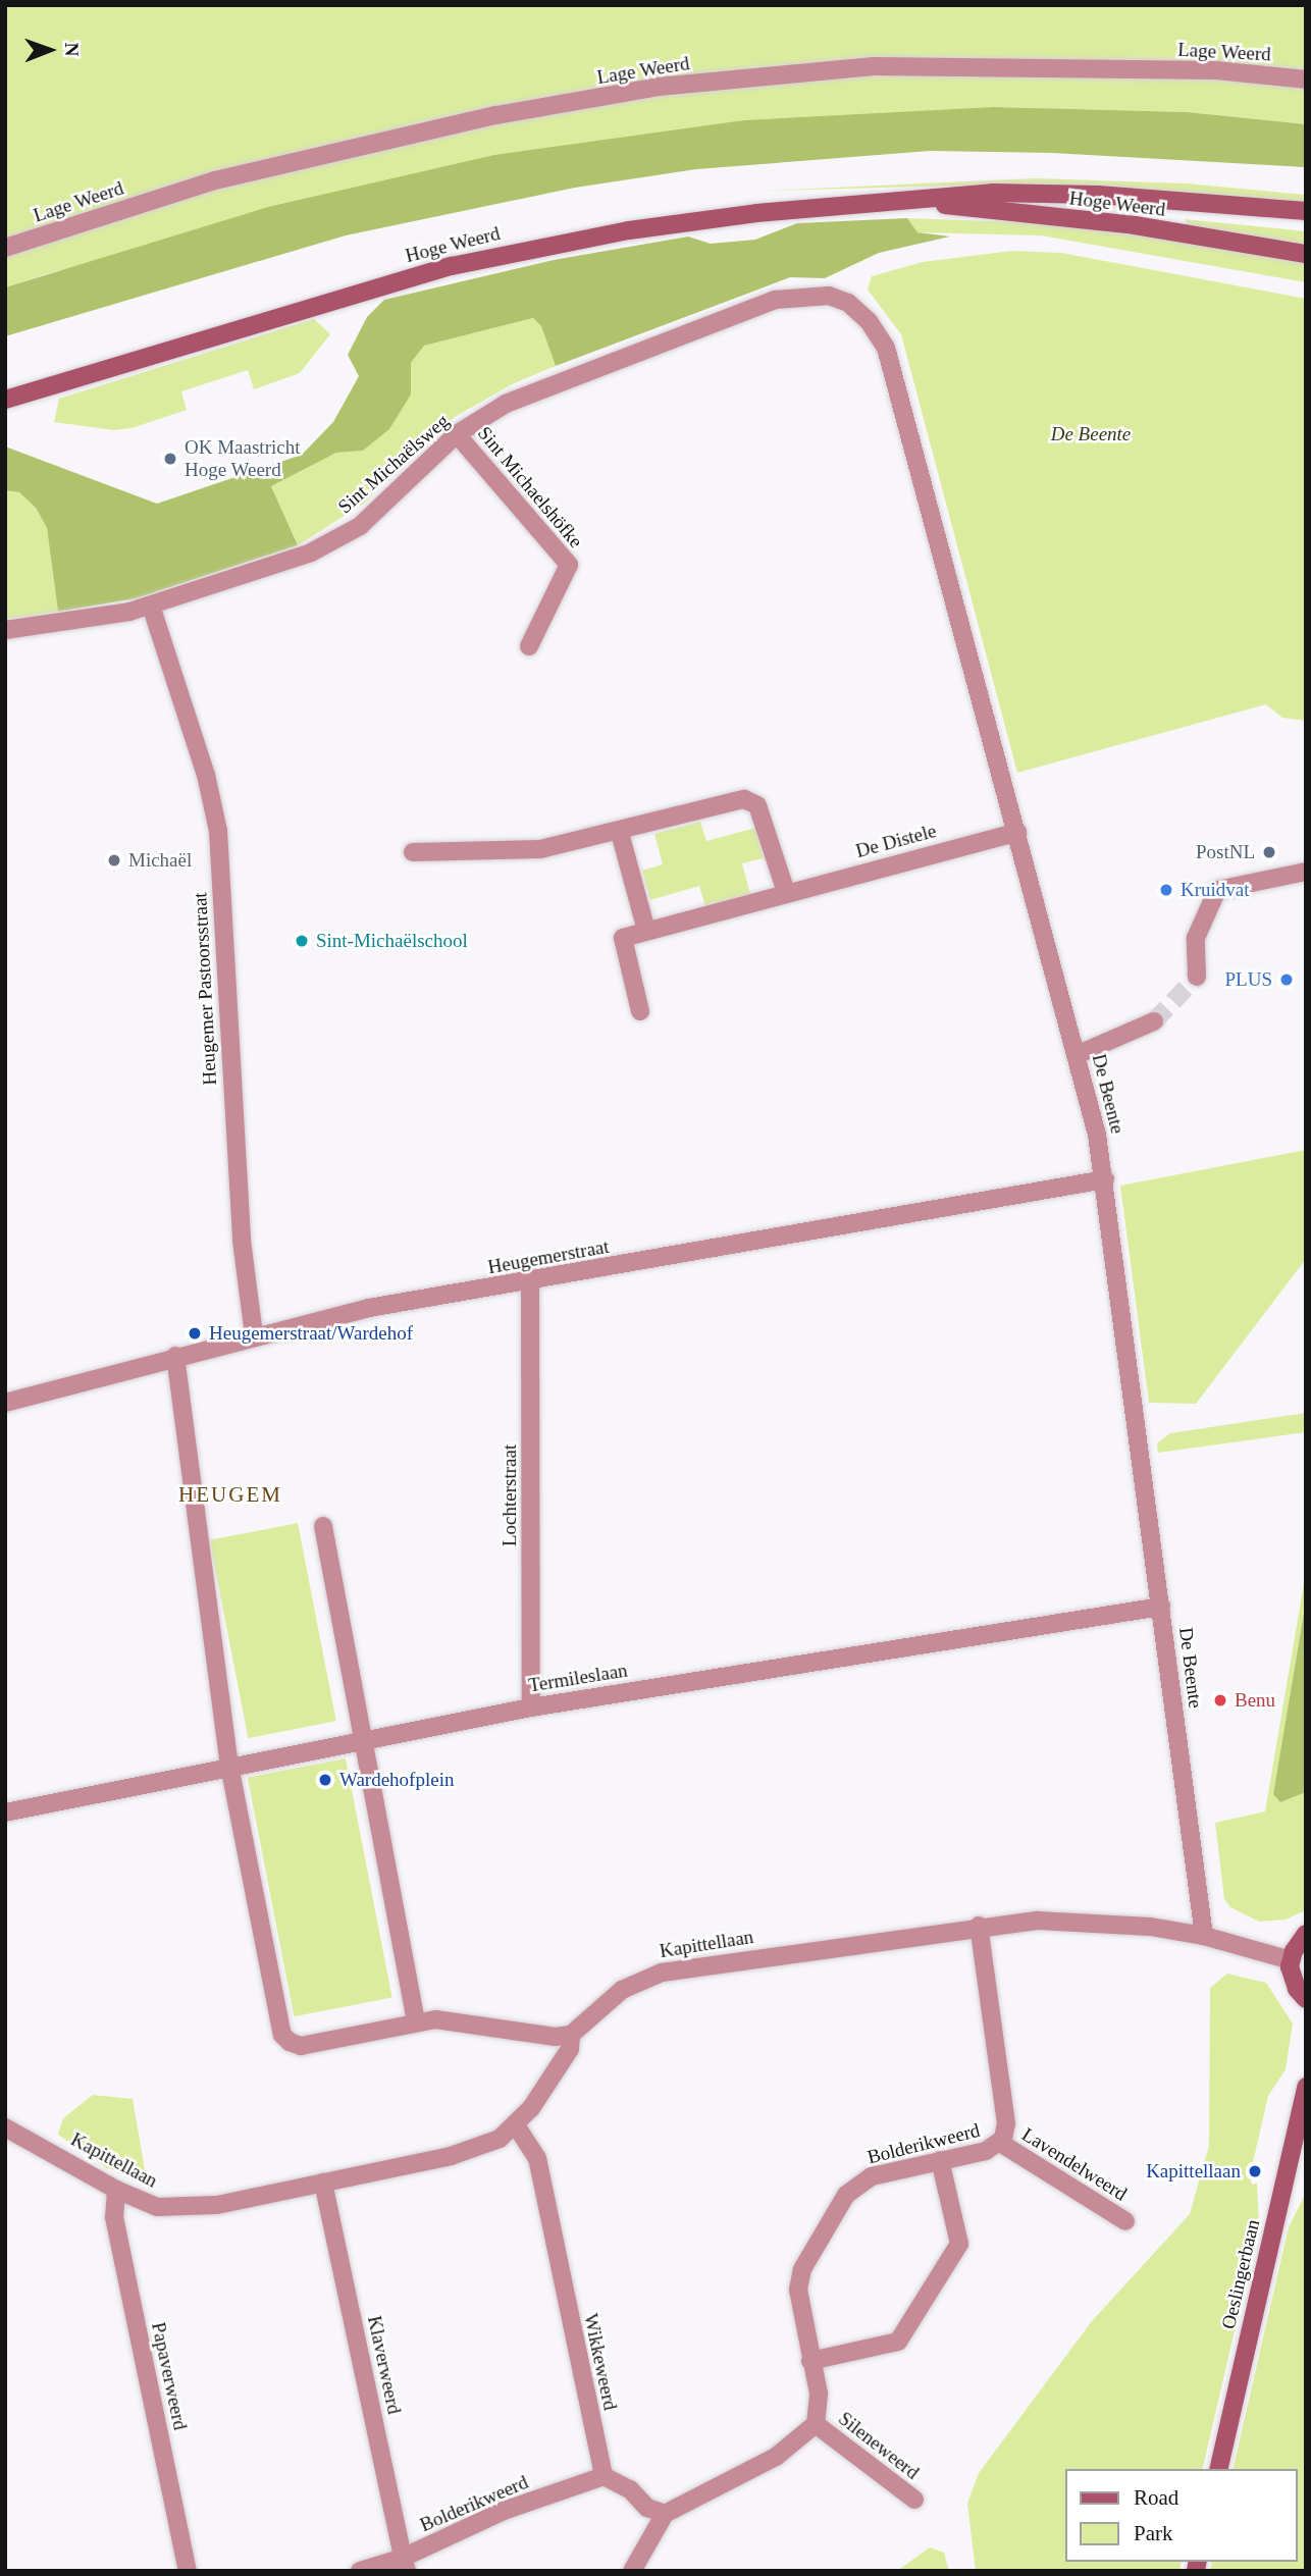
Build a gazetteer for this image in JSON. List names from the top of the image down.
{
  "streets": {
    "main road": ["Hoge Weerd", "Oeslingerbaan"],
    "street": [
      "Lage Weerd",
      "Sint Michaëlsweg",
      "Sint Michaelshöfke",
      "De Distele",
      "Heugemer Pastoorsstraat",
      "De Beente",
      "Heugemerstraat",
      "Lochterstraat",
      "Termileslaan",
      "Kapittellaan",
      "Bolderikweerd",
      "Lavendelweerd",
      "Wikkeweerd",
      "Klaverweerd",
      "Papaverweerd",
      "Sileneweerd"
    ]
  },
  "crossings": [
    ["Sint Michaëlsweg", "Sint Michaelshöfke"],
    ["Sint Michaëlsweg", "Heugemer Pastoorsstraat"],
    ["Sint Michaëlsweg", "De Beente"],
    ["De Distele", "De Beente"],
    ["Heugemer Pastoorsstraat", "Heugemerstraat"],
    ["De Beente", "Heugemerstraat"],
    ["De Beente", "Termileslaan"],
    ["De Beente", "Kapittellaan"],
    ["Heugemerstraat", "Lochterstraat"],
    ["Lochterstraat", "Termileslaan"],
    ["Kapittellaan", "Bolderikweerd"],
    ["Kapittellaan", "Wikkeweerd"],
    ["Kapittellaan", "Klaverweerd"],
    ["Kapittellaan", "Papaverweerd"],
    ["Bolderikweerd", "Lavendelweerd"],
    ["Bolderikweerd", "Wikkeweerd"],
    ["Bolderikweerd", "Klaverweerd"],
    ["Bolderikweerd", "Sileneweerd"]
  ],
  "districts": ["HEUGEM"],
  "parks": ["De Beente"],
  "places": [
    "OK Maastricht Hoge Weerd",
    "PostNL",
    "Michaël",
    "Kruidvat",
    "Sint-Michaëlschool",
    "PLUS",
    "Heugemerstraat/Wardehof",
    "Benu",
    "Wardehofplein",
    "Kapittellaan"
  ],
  "legend": ["Road", "Park"],
  "north": "right"
}
